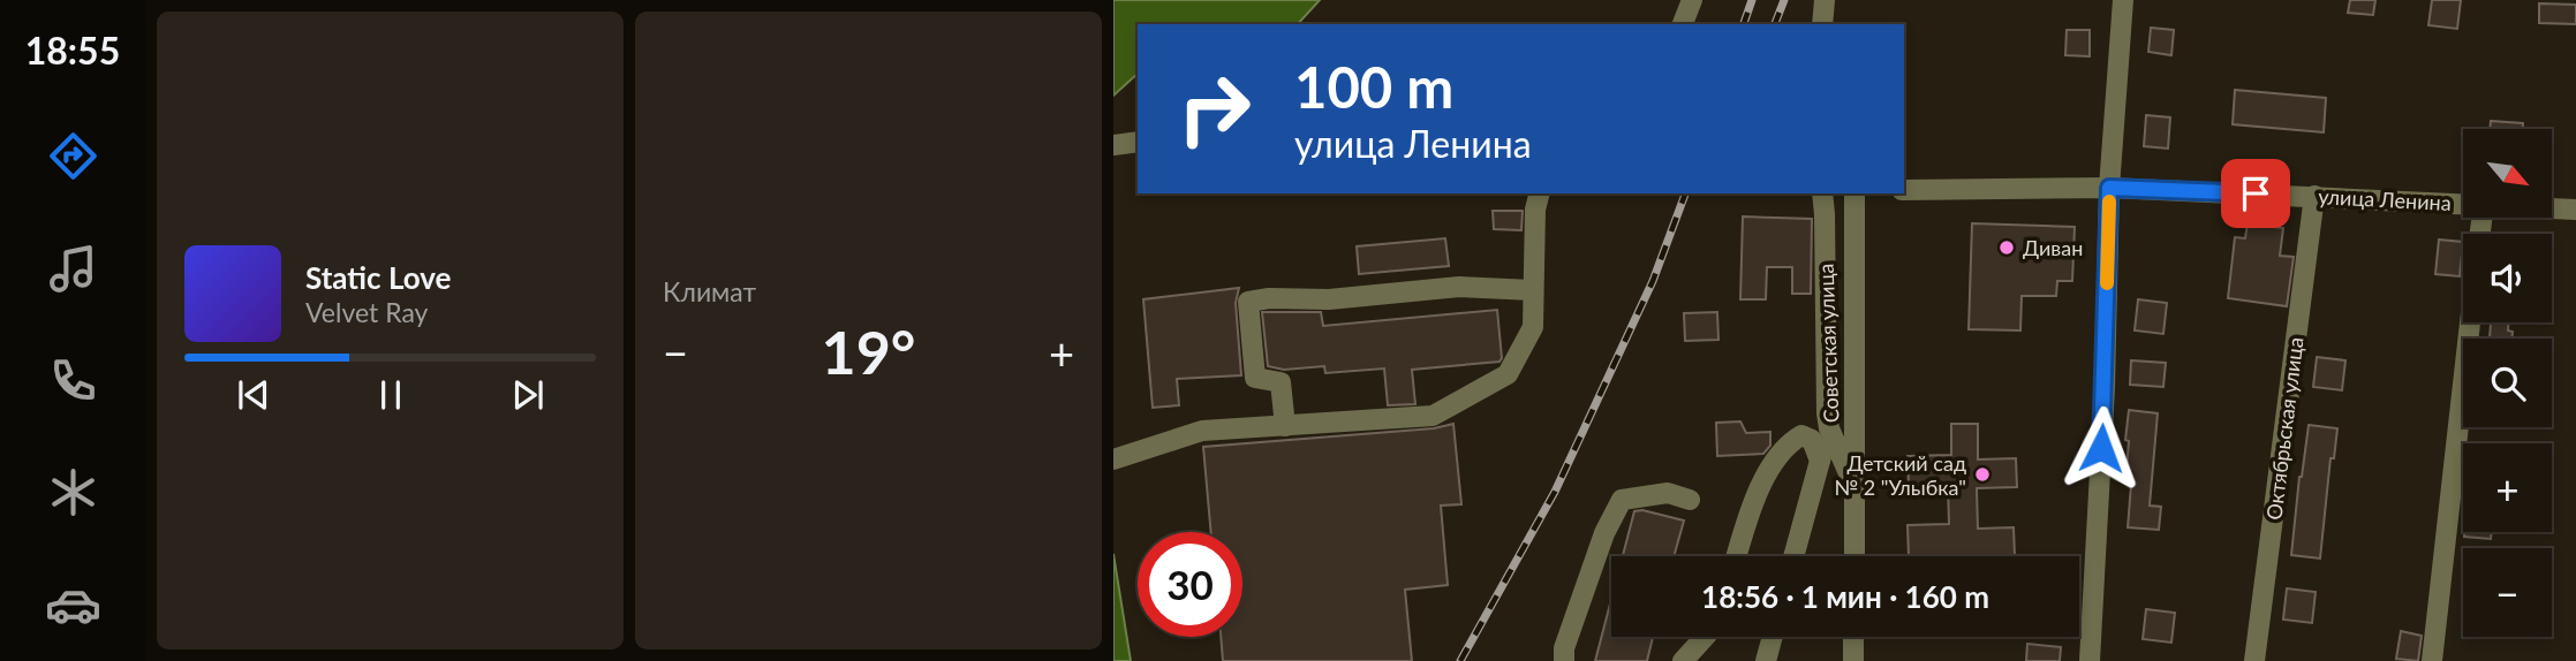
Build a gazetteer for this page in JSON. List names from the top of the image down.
{
  "streets": {
    "street": ["улица Ленина", "Советская улица", "Октябрьская улица"]
  },
  "crossings": [
    ["улица Ленина", "Октябрьская улица"]
  ],
  "places": ["Диван", "Детский сад № 2 \"Улыбка\""],
  "north": "bottom right",
  "page": {
    "tabs": "18:55",
    "tile": "Климат",
    "turn": ["100 m", "улица Ленина"],
    "map_buttons": ["+", "−"],
    "song": ["Static Love", "Velvet Ray"],
    "heat": ["−", "19°", "+"],
    "limit": "30",
    "trip": "18:56 · 1 мин · 160 m"
  }
}
